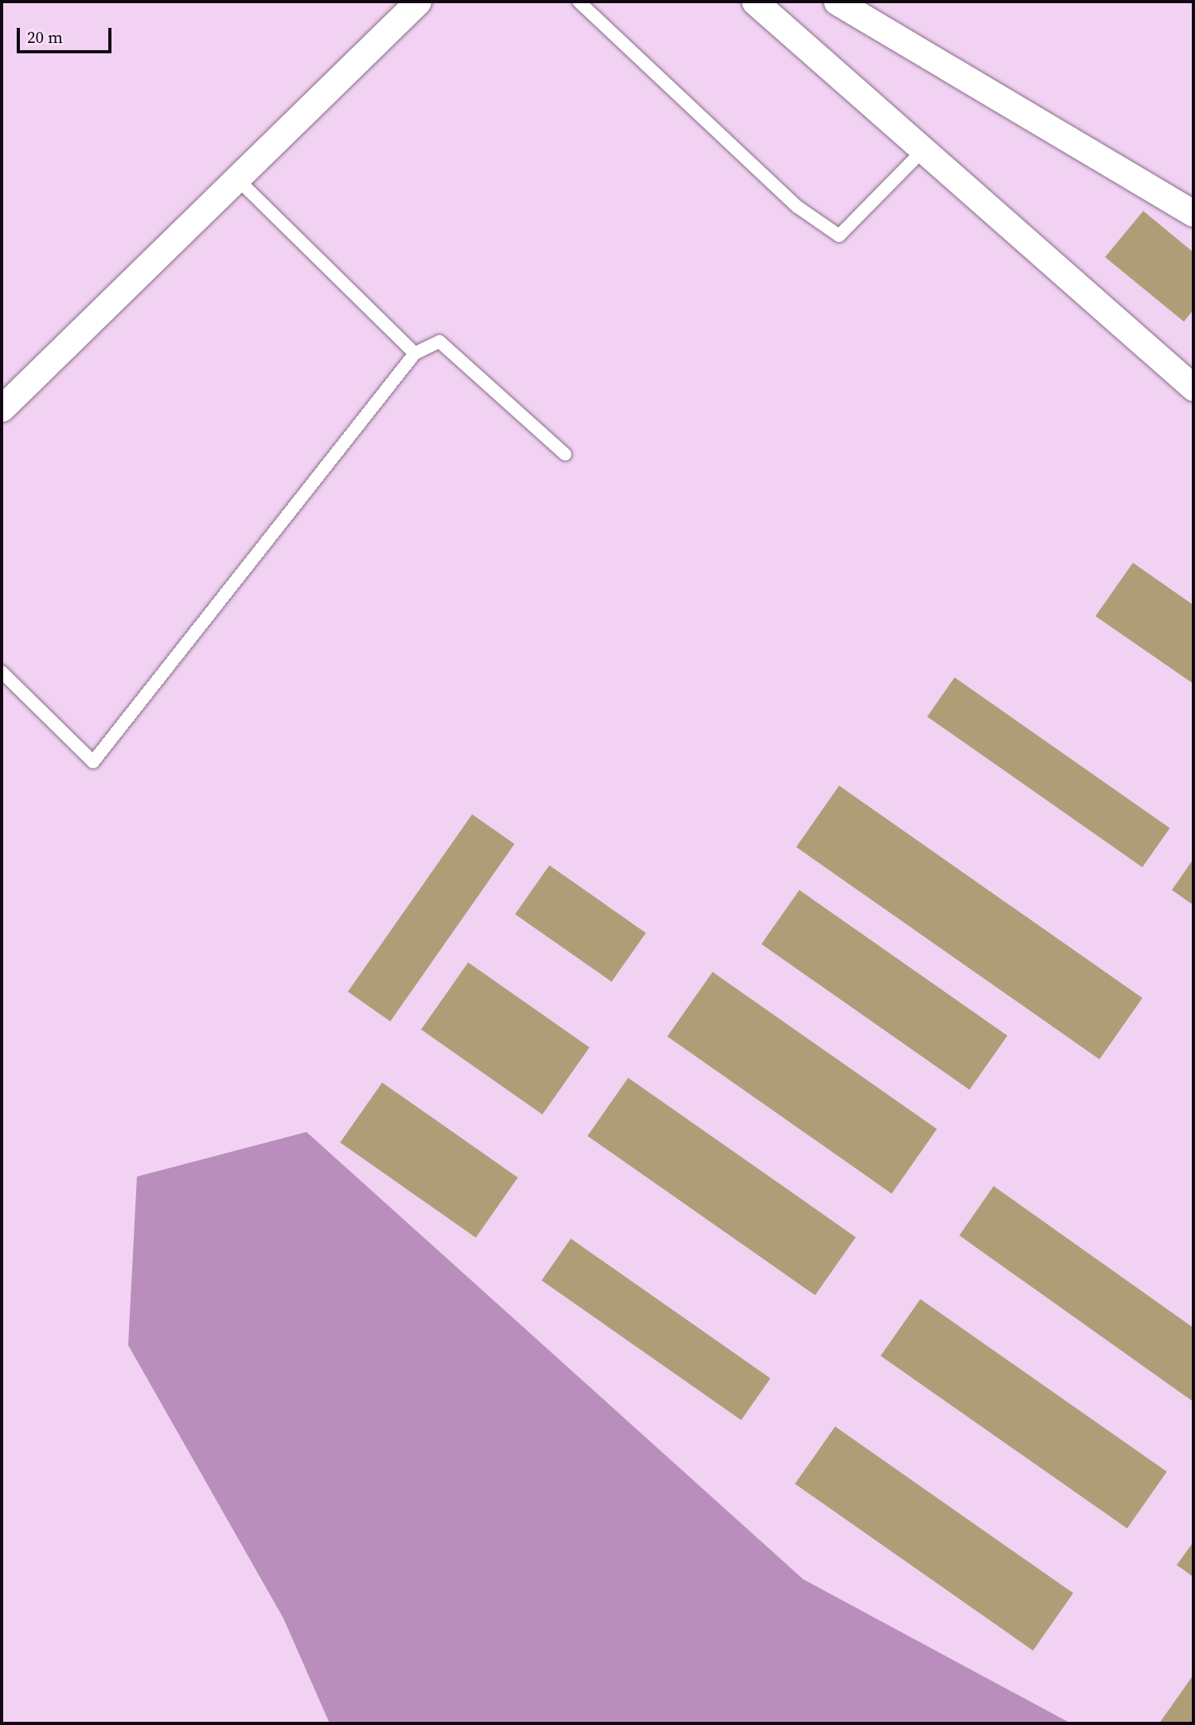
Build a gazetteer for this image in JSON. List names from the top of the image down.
{
  "scale_bar": "20 m"
}
